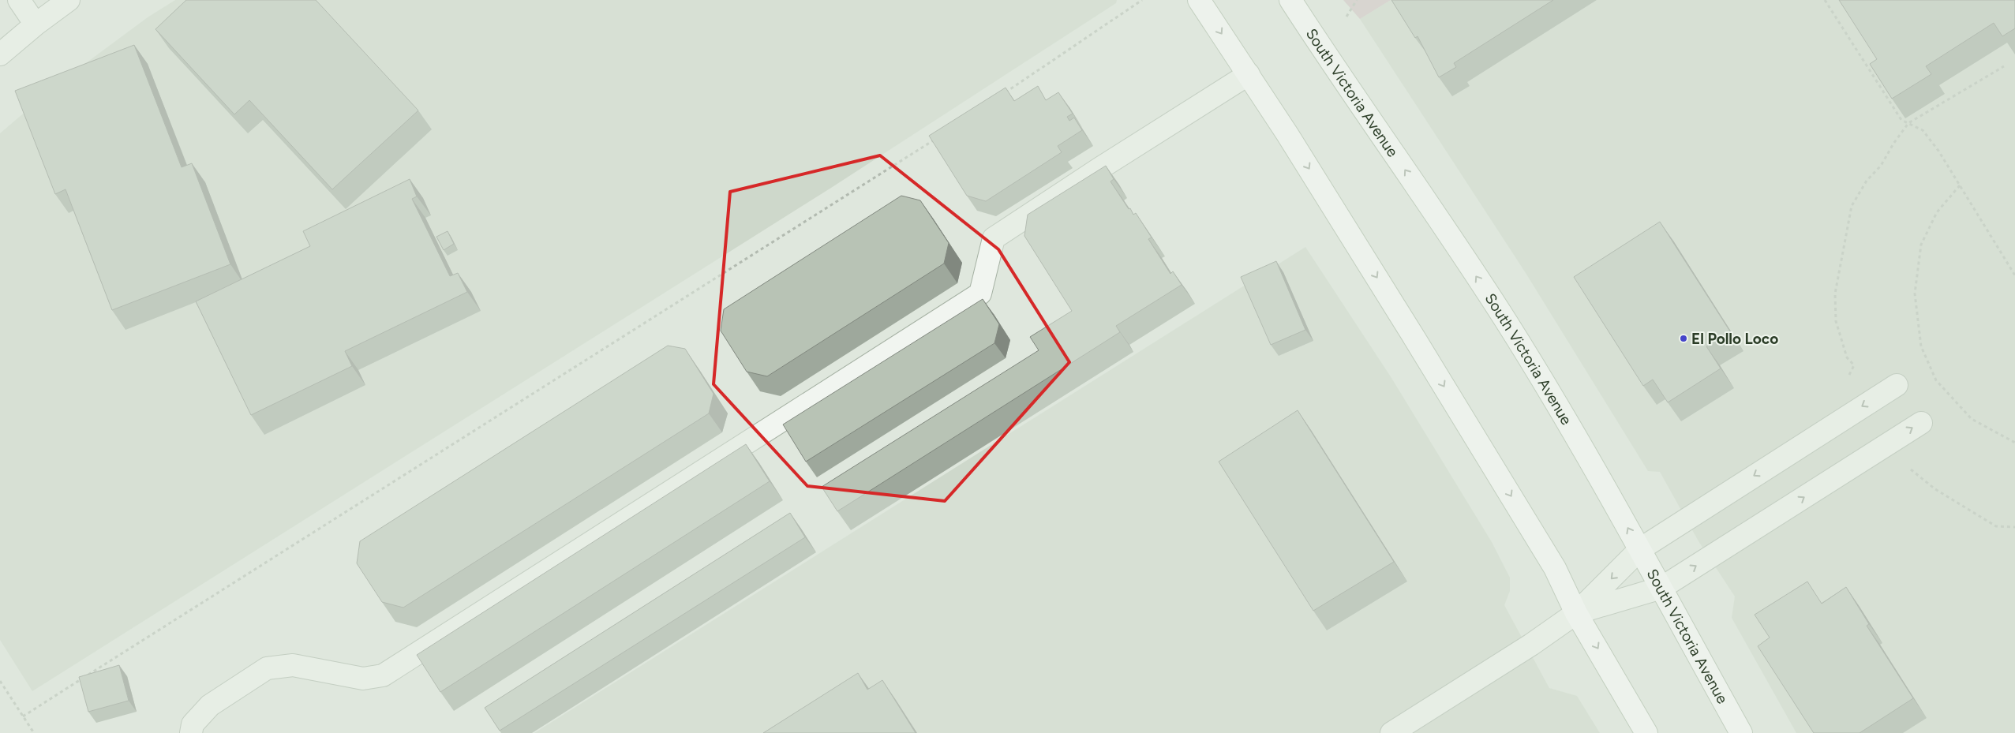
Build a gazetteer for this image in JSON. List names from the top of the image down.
{
  "streets": {
    "main road": ["South Victoria Avenue"]
  },
  "places": ["El Pollo Loco"]
}
